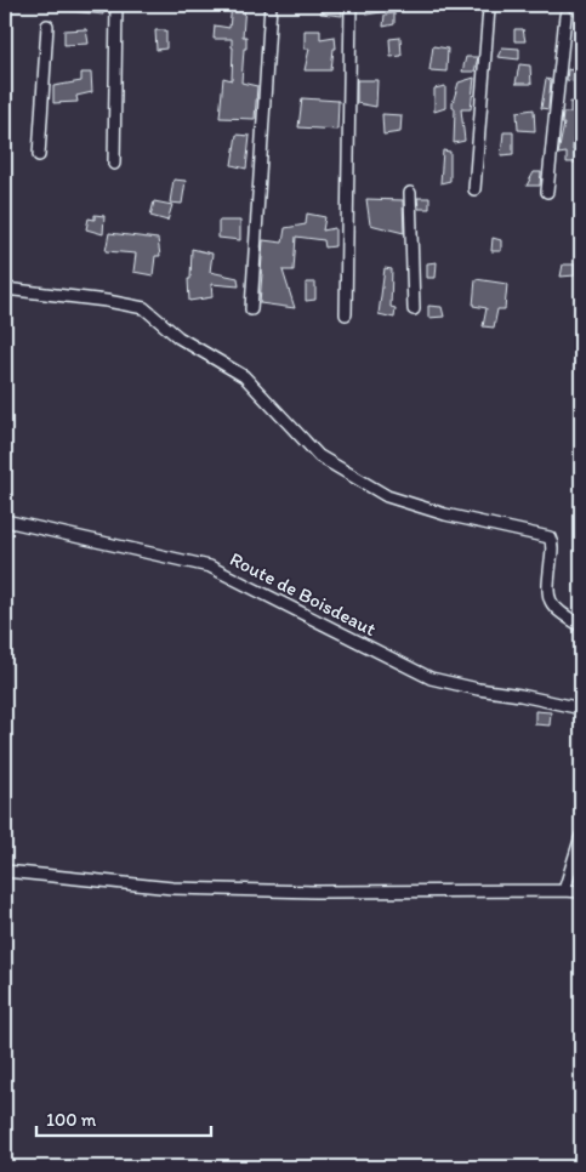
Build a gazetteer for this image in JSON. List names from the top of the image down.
{
  "streets": {
    "street": ["Route de Boisdeaut"]
  },
  "scale_bar": "100 m"
}
